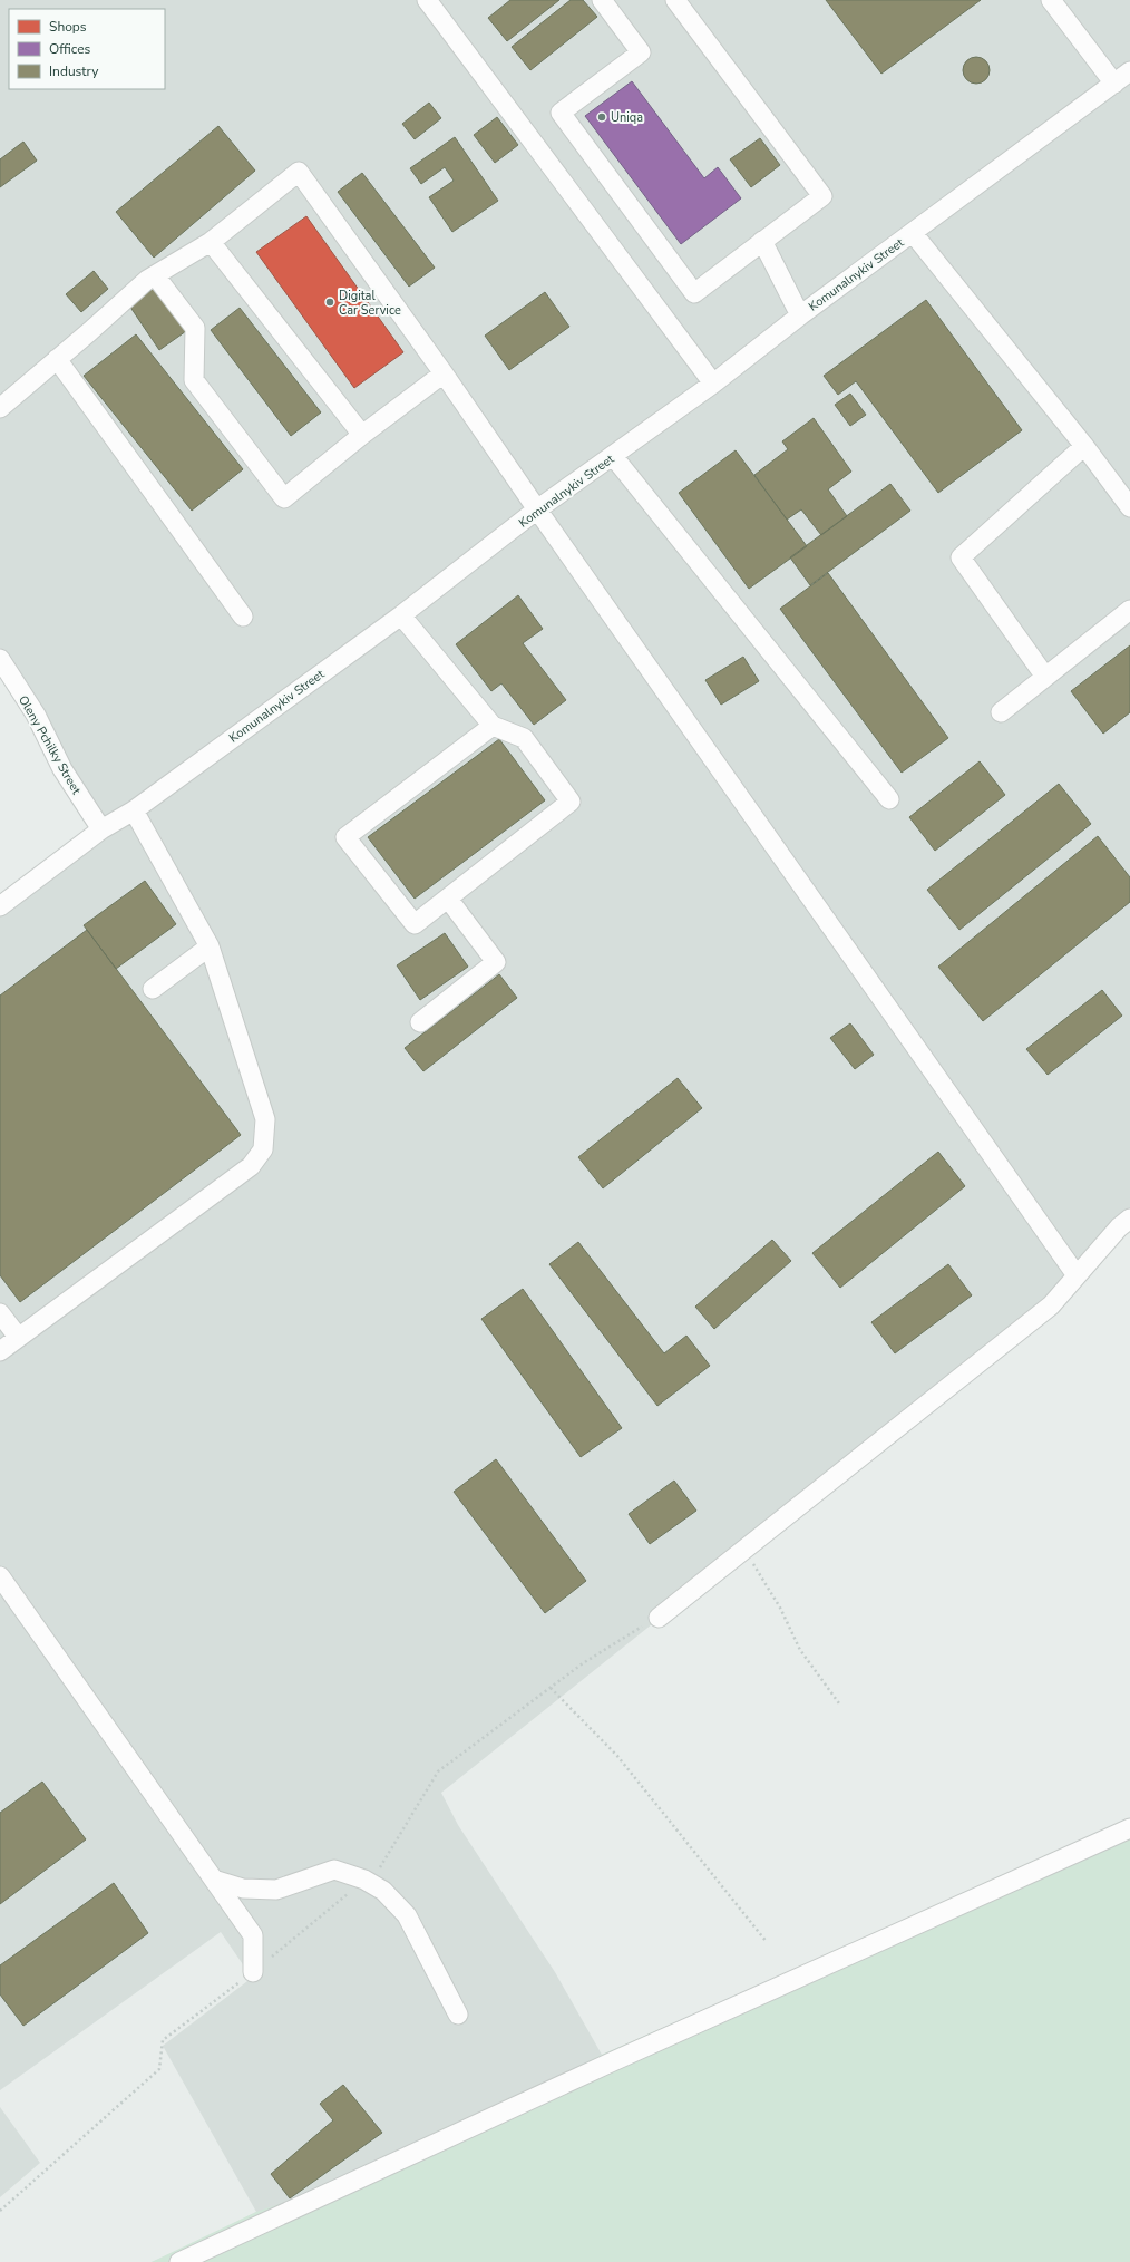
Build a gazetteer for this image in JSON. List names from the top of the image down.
{
  "streets": {
    "street": ["Komunalnykiv Street", "Oleny Pchilky Street"]
  },
  "crossings": [
    ["Komunalnykiv Street", "Oleny Pchilky Street"]
  ],
  "places": ["Uniqa", "Digital Car Service"],
  "legend": ["Shops", "Offices", "Industry"]
}
